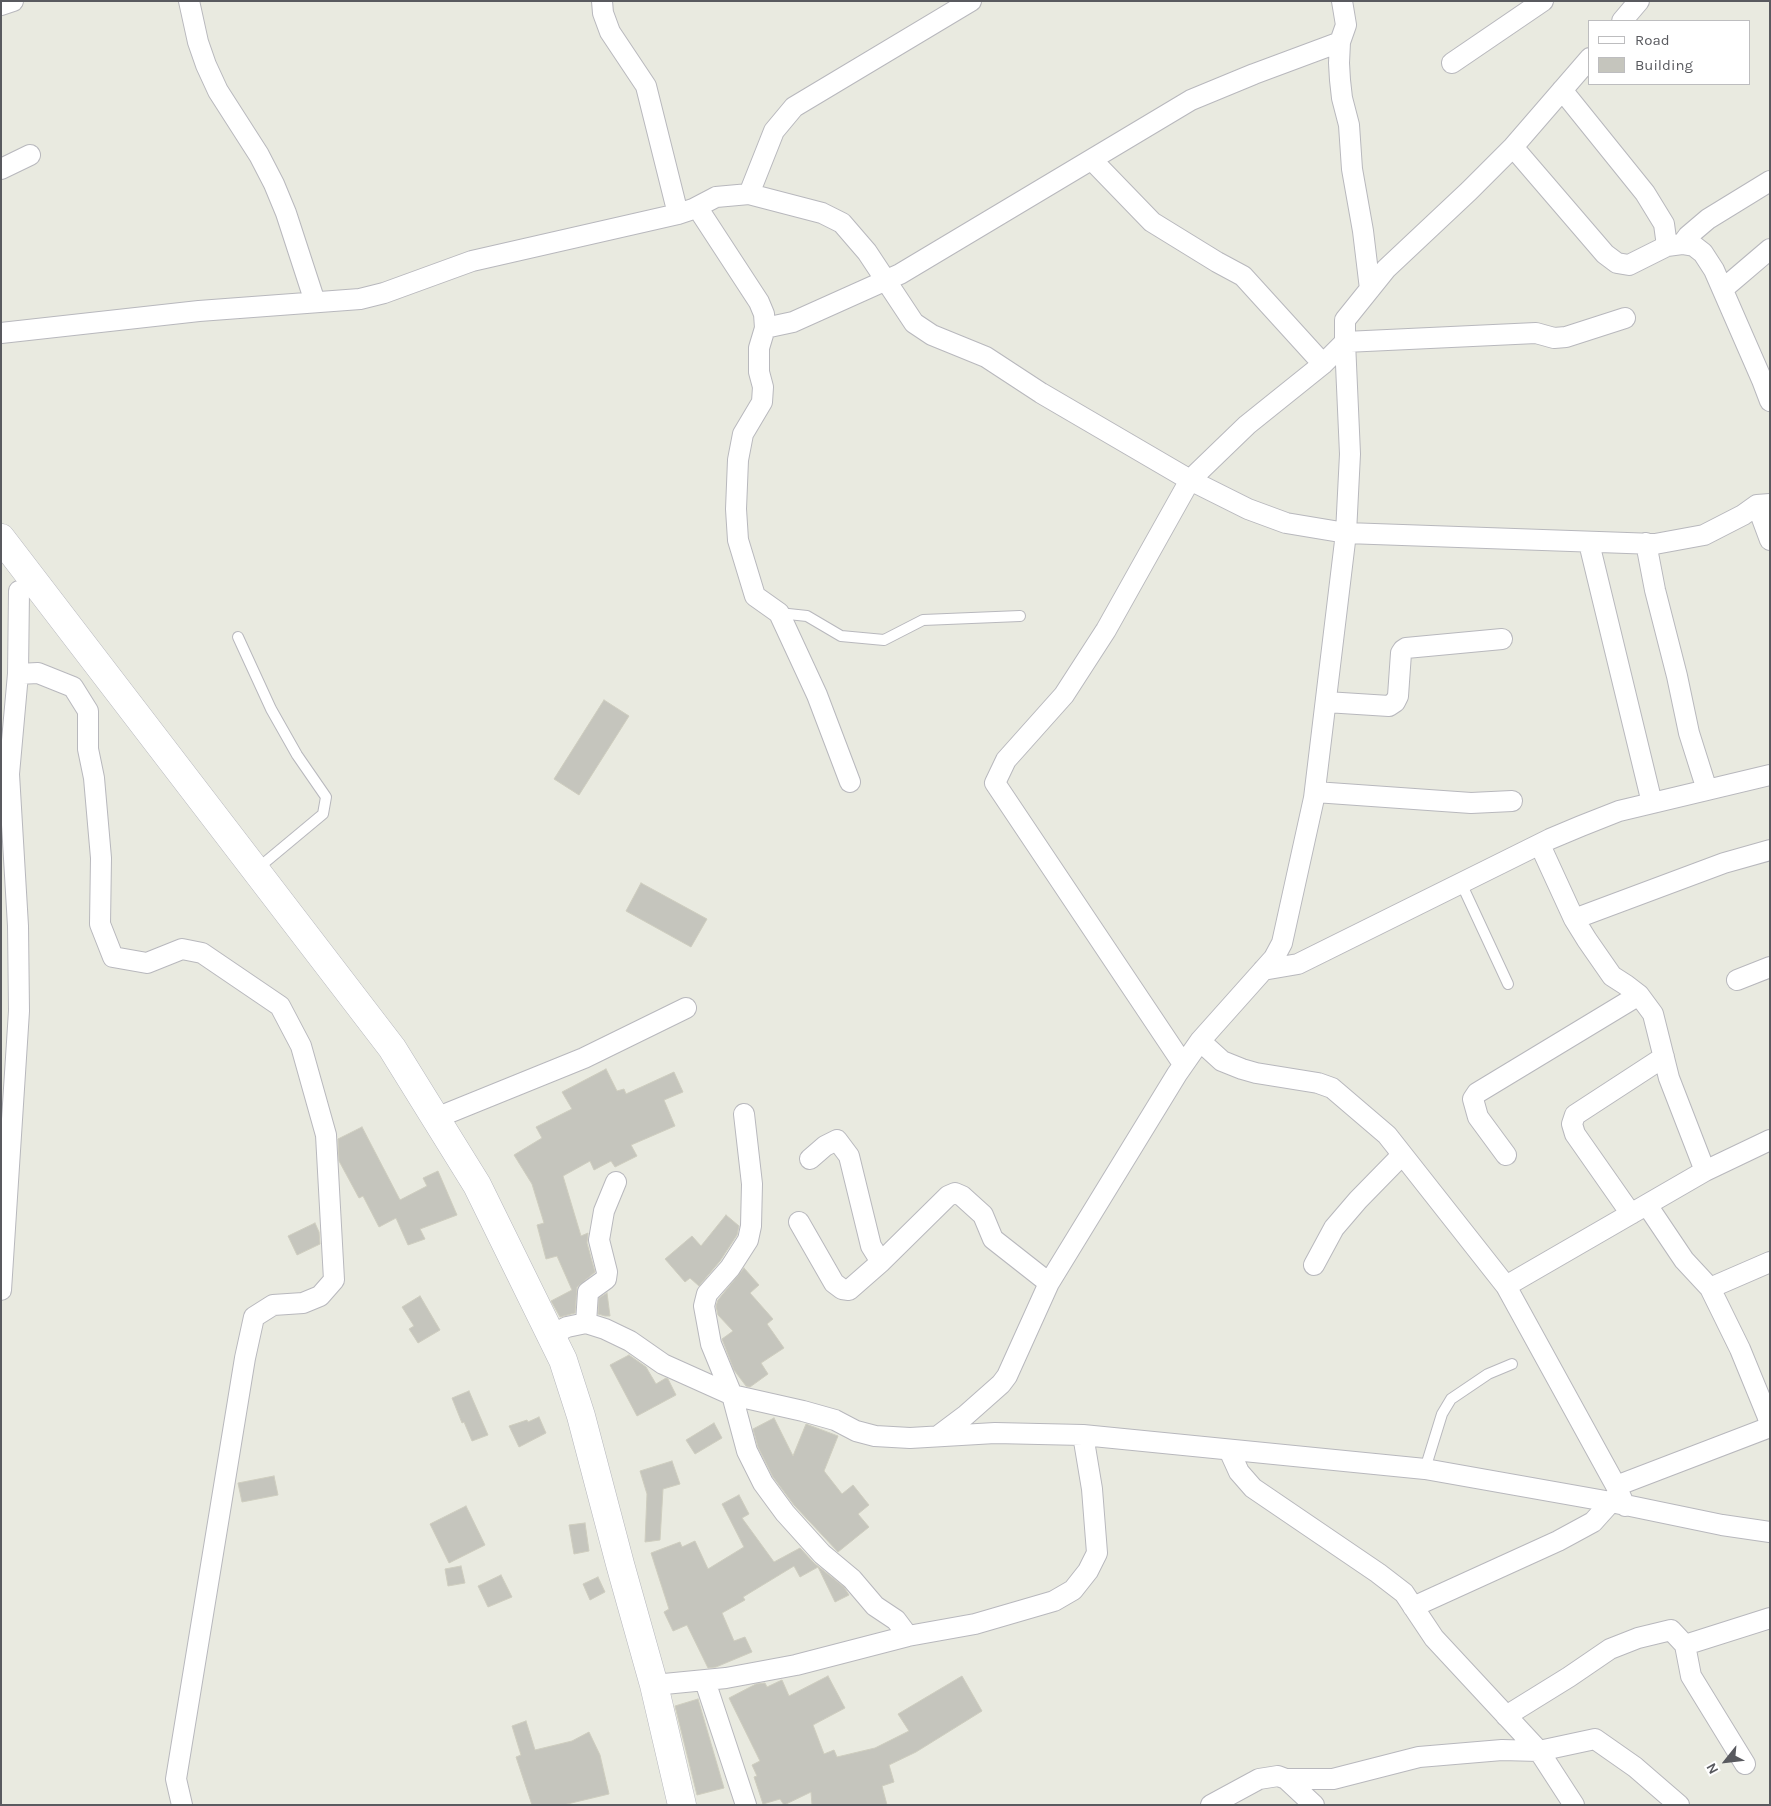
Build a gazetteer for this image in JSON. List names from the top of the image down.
{
  "legend": ["Road", "Building"],
  "north": "bottom left"
}
